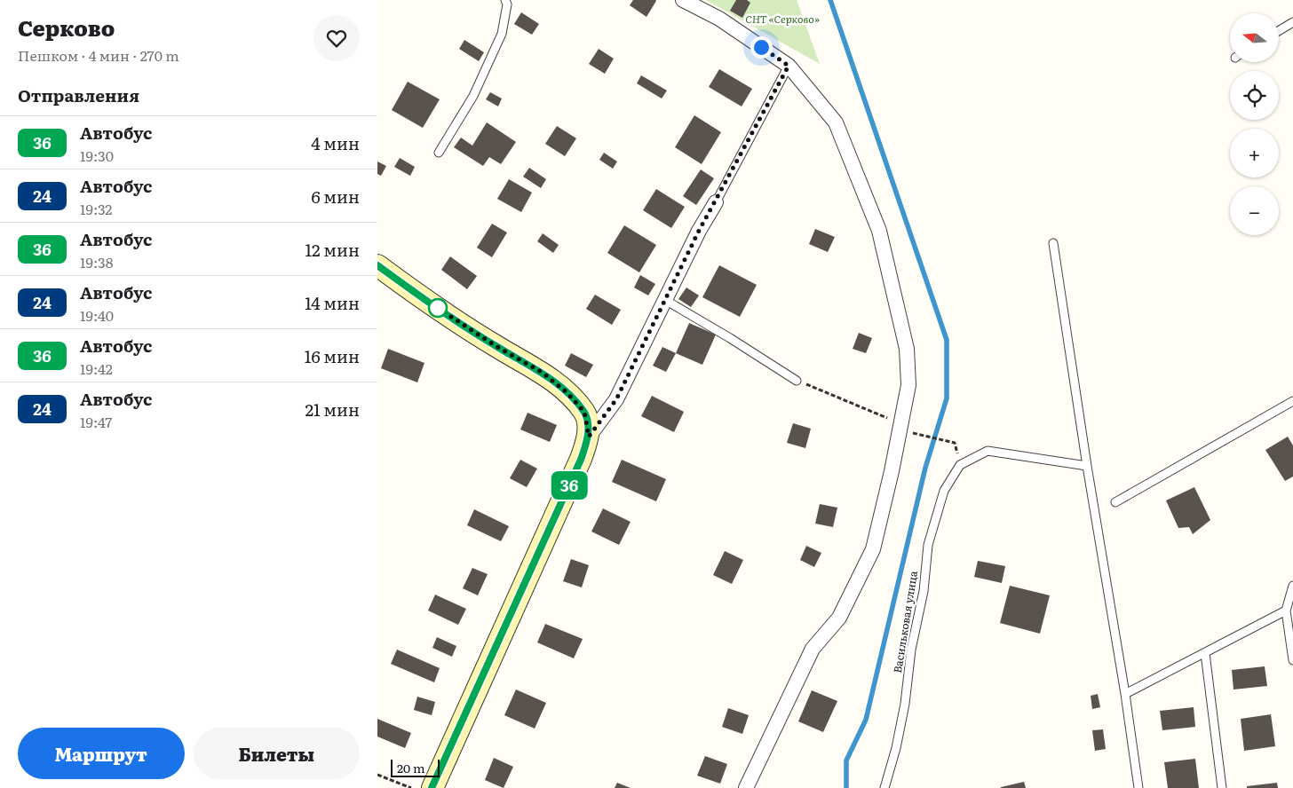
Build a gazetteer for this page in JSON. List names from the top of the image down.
{
  "streets": {
    "lane": ["Васильковая улица"]
  },
  "parks": ["СНТ «Серково»"],
  "lines": ["bus line 36"],
  "scale_bar": "20 m",
  "north": "left",
  "page": {
    "heading": [
      ["Серково", "Пешком · 4 мин · 270 m"],
      "Отправления"
    ],
    "on_map": "36",
    "map_buttons": ["+", "−"],
    "list": [
      {
        "mark": "36",
        "name": "Автобус",
        "note": "19:30",
        "value": "4 мин"
      },
      {
        "mark": "24",
        "name": "Автобус",
        "note": "19:32",
        "value": "6 мин"
      },
      {
        "mark": "36",
        "name": "Автобус",
        "note": "19:38",
        "value": "12 мин"
      },
      {
        "mark": "24",
        "name": "Автобус",
        "note": "19:40",
        "value": "14 мин"
      },
      {
        "mark": "36",
        "name": "Автобус",
        "note": "19:42",
        "value": "16 мин"
      },
      {
        "mark": "24",
        "name": "Автобус",
        "note": "19:47",
        "value": "21 мин"
      }
    ],
    "buttons": ["Маршрут", "Билеты"],
    "scale": "20 m"
  }
}
